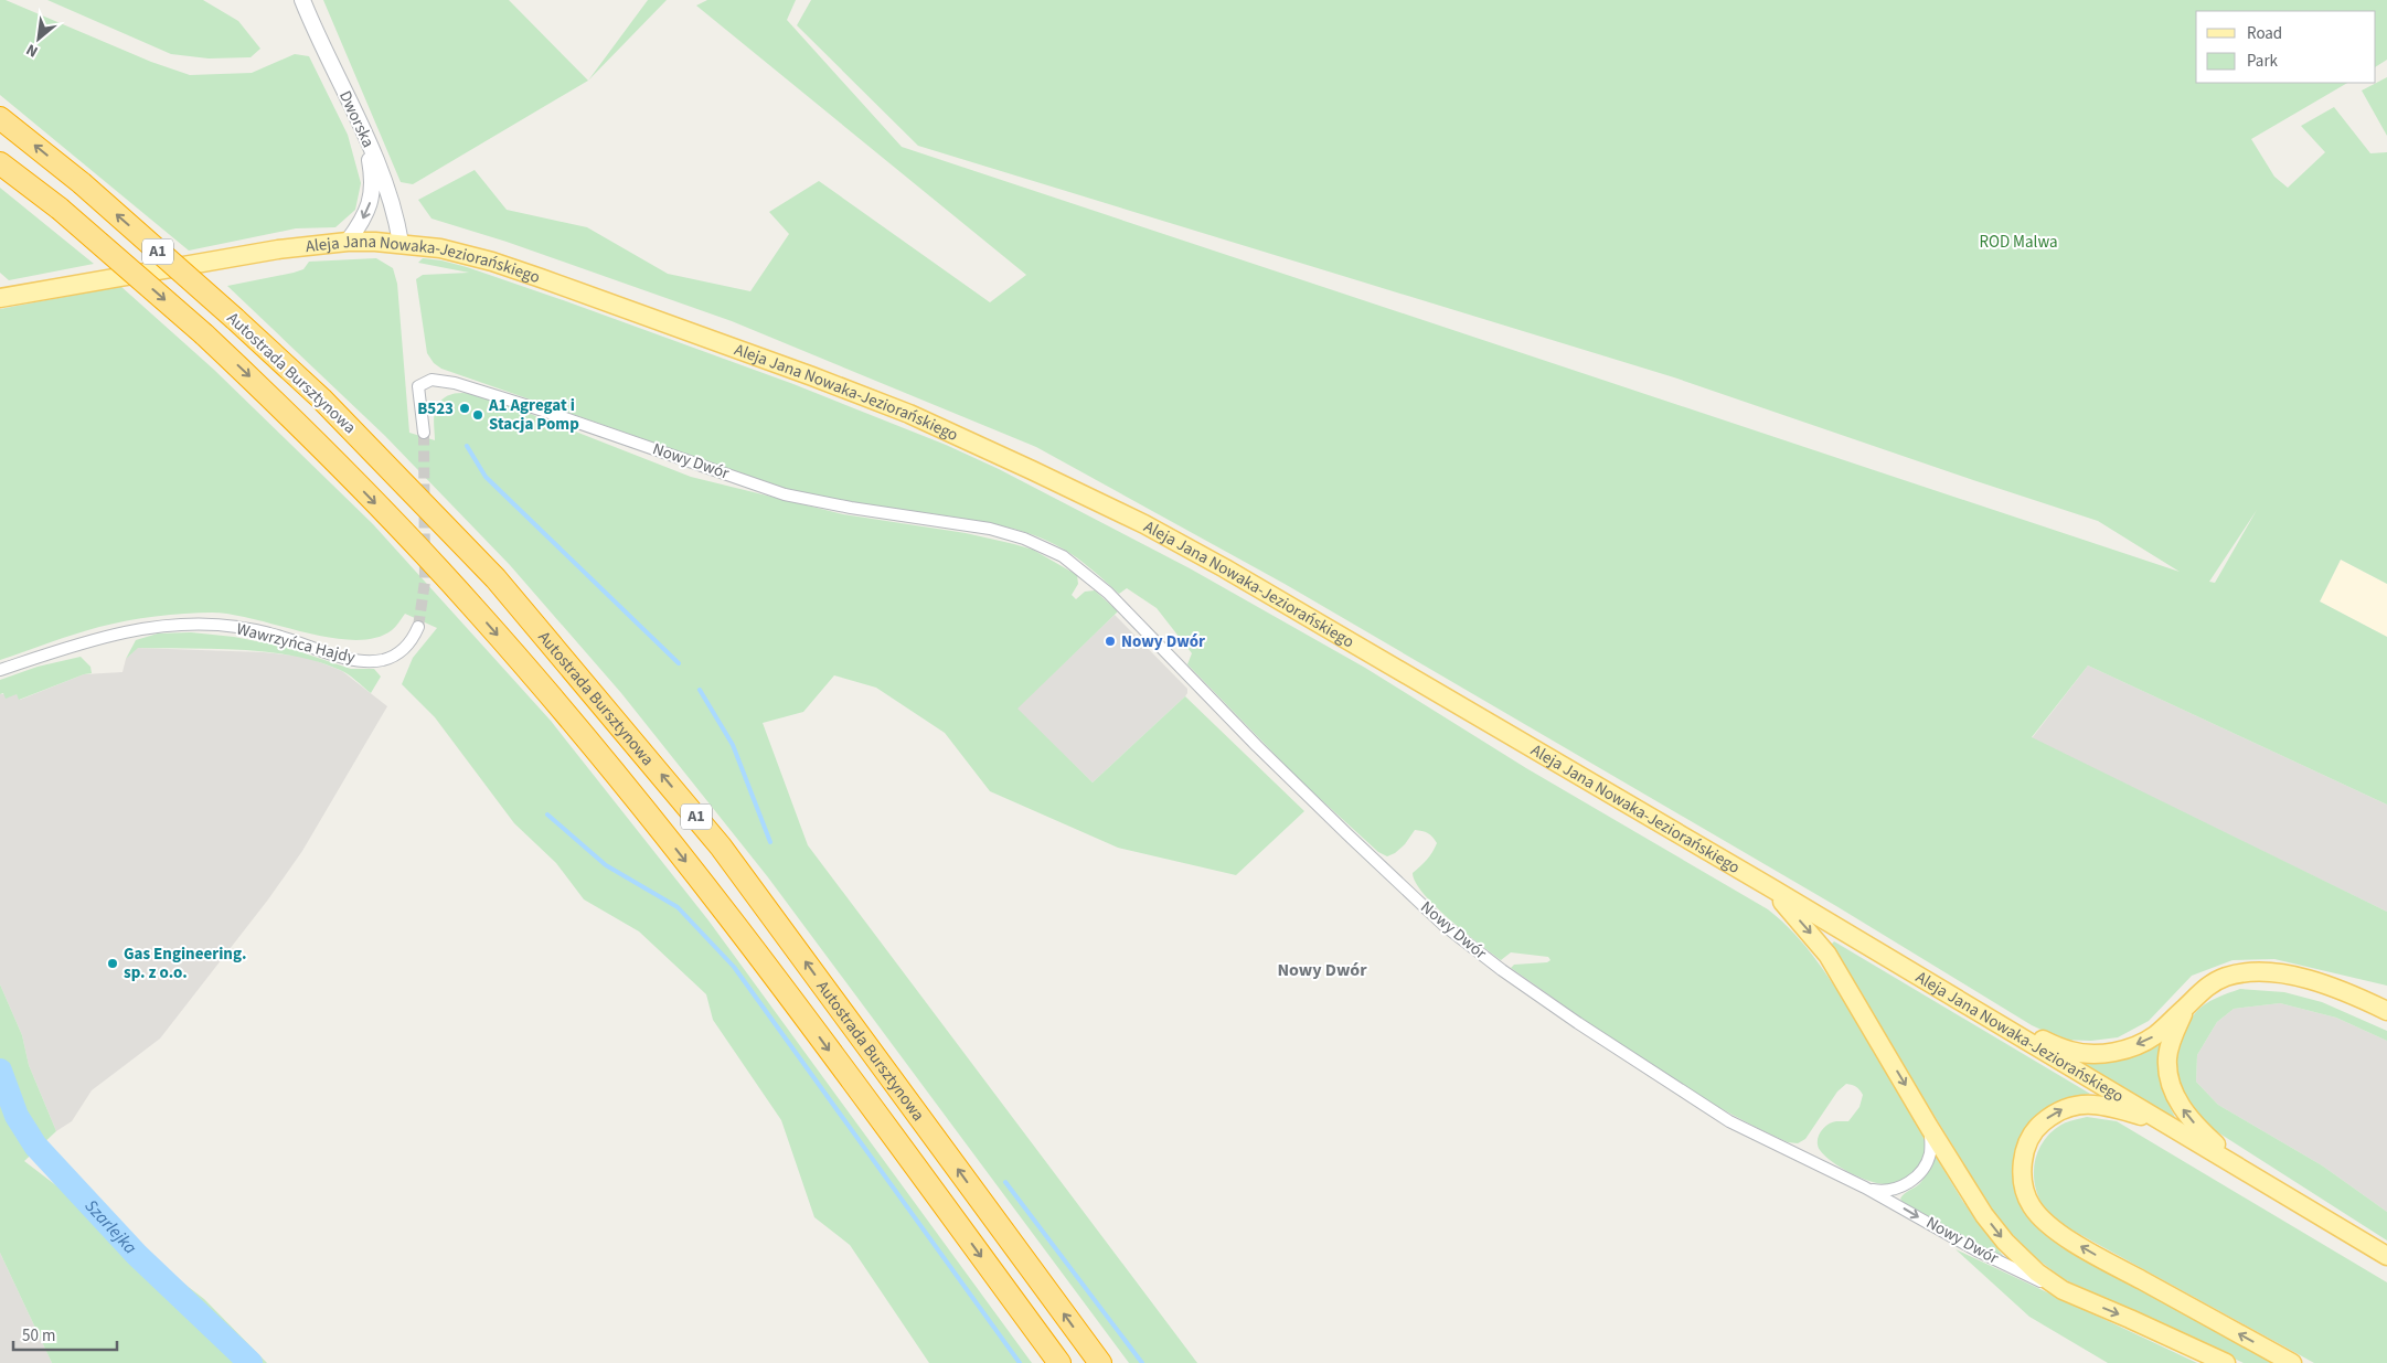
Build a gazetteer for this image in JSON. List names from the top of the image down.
{
  "streets": {
    "highway": ["A1", "Autostrada Bursztynowa"],
    "main road": ["Aleja Jana Nowaka-Jeziorańskiego"],
    "street": ["Dworska", "Nowy Dwór", "Wawrzyńca Hajdy"]
  },
  "crossings": [
    ["Dworska", "Aleja Jana Nowaka-Jeziorańskiego"]
  ],
  "districts": ["Nowy Dwór"],
  "water": ["Szarlejka"],
  "parks": ["ROD Malwa"],
  "places": [
    "B523",
    "A1 Agregat i Stacja Pomp",
    "Nowy Dwór",
    "Gas Engineering. sp. z o.o."
  ],
  "legend": ["Road", "Park"],
  "scale_bar": "50 m",
  "north": "bottom left"
}
